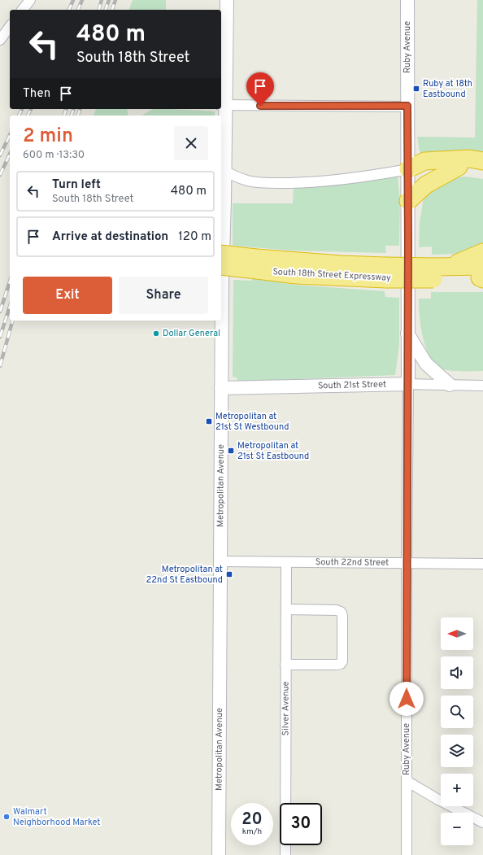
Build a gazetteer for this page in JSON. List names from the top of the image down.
{
  "streets": {
    "highway": ["South 18th Street Expressway"],
    "main road": ["Ruby Avenue", "South 21st Street", "Metropolitan Avenue"],
    "street": ["South 22nd Street", "Silver Avenue"]
  },
  "crossings": [
    ["Ruby Avenue", "South 21st Street"],
    ["Ruby Avenue", "South 22nd Street"],
    ["South 21st Street", "Metropolitan Avenue"],
    ["Metropolitan Avenue", "South 22nd Street"],
    ["South 22nd Street", "Silver Avenue"]
  ],
  "places": {
    "transit": [
      "Ruby at 18th Eastbound",
      "Metropolitan at 21st St Westbound",
      "Metropolitan at 21st St Eastbound",
      "Metropolitan at 22nd St Eastbound"
    ],
    "other": ["Dollar General", "Walmart Neighborhood Market"]
  },
  "north": "left",
  "page": {
    "turn": ["480 m", "South 18th Street"],
    "then": "Then",
    "heading": ["2 min", "600 m · 13:30"],
    "list": [
      {
        "name": "Turn left",
        "note": "South 18th Street",
        "value": "480 m"
      },
      {
        "name": "Arrive at destination",
        "value": "120 m"
      }
    ],
    "buttons": ["Exit", "Share"],
    "map_buttons": ["+", "−"],
    "speed": "20 km/h",
    "limit": "30"
  }
}
